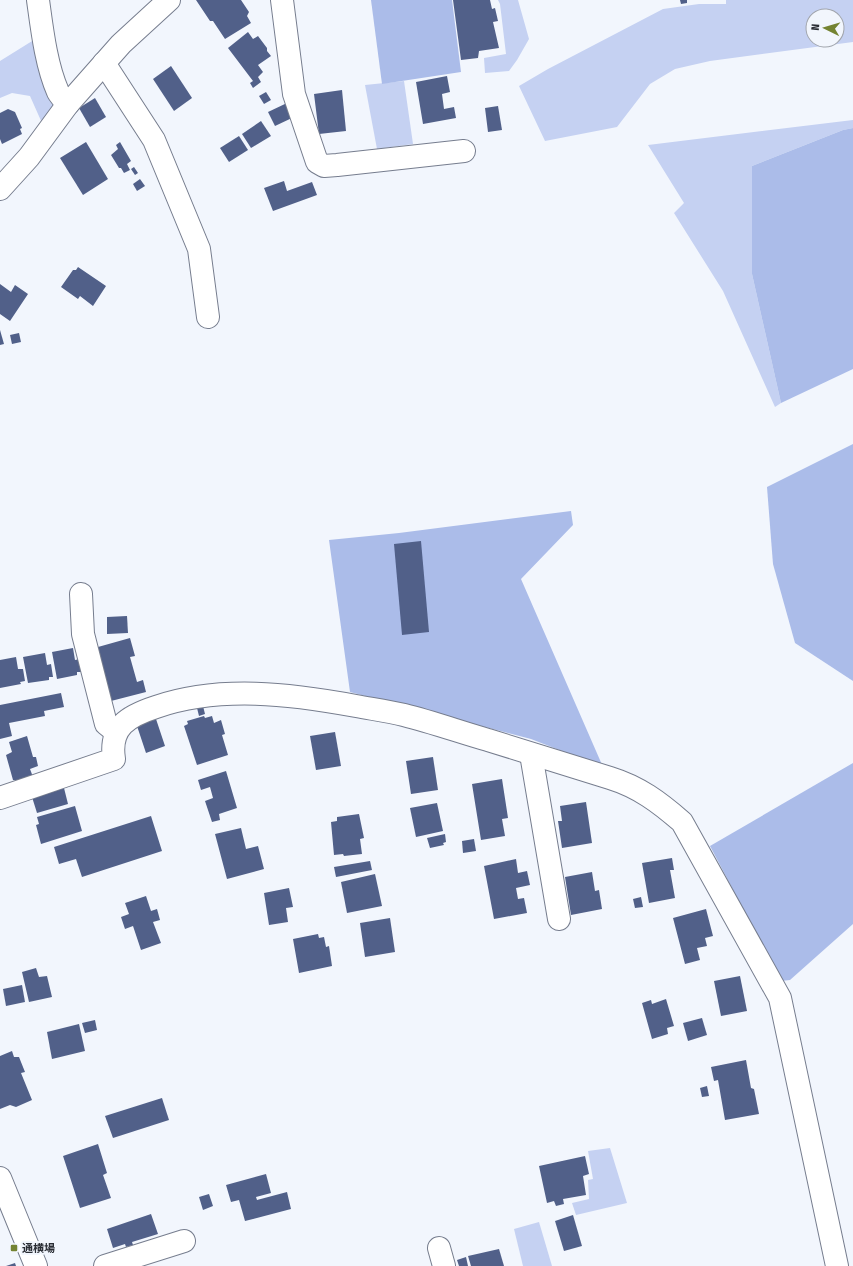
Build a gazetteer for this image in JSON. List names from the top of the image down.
{
  "places": {
    "transit": ["通横場"]
  },
  "north": "left"
}
